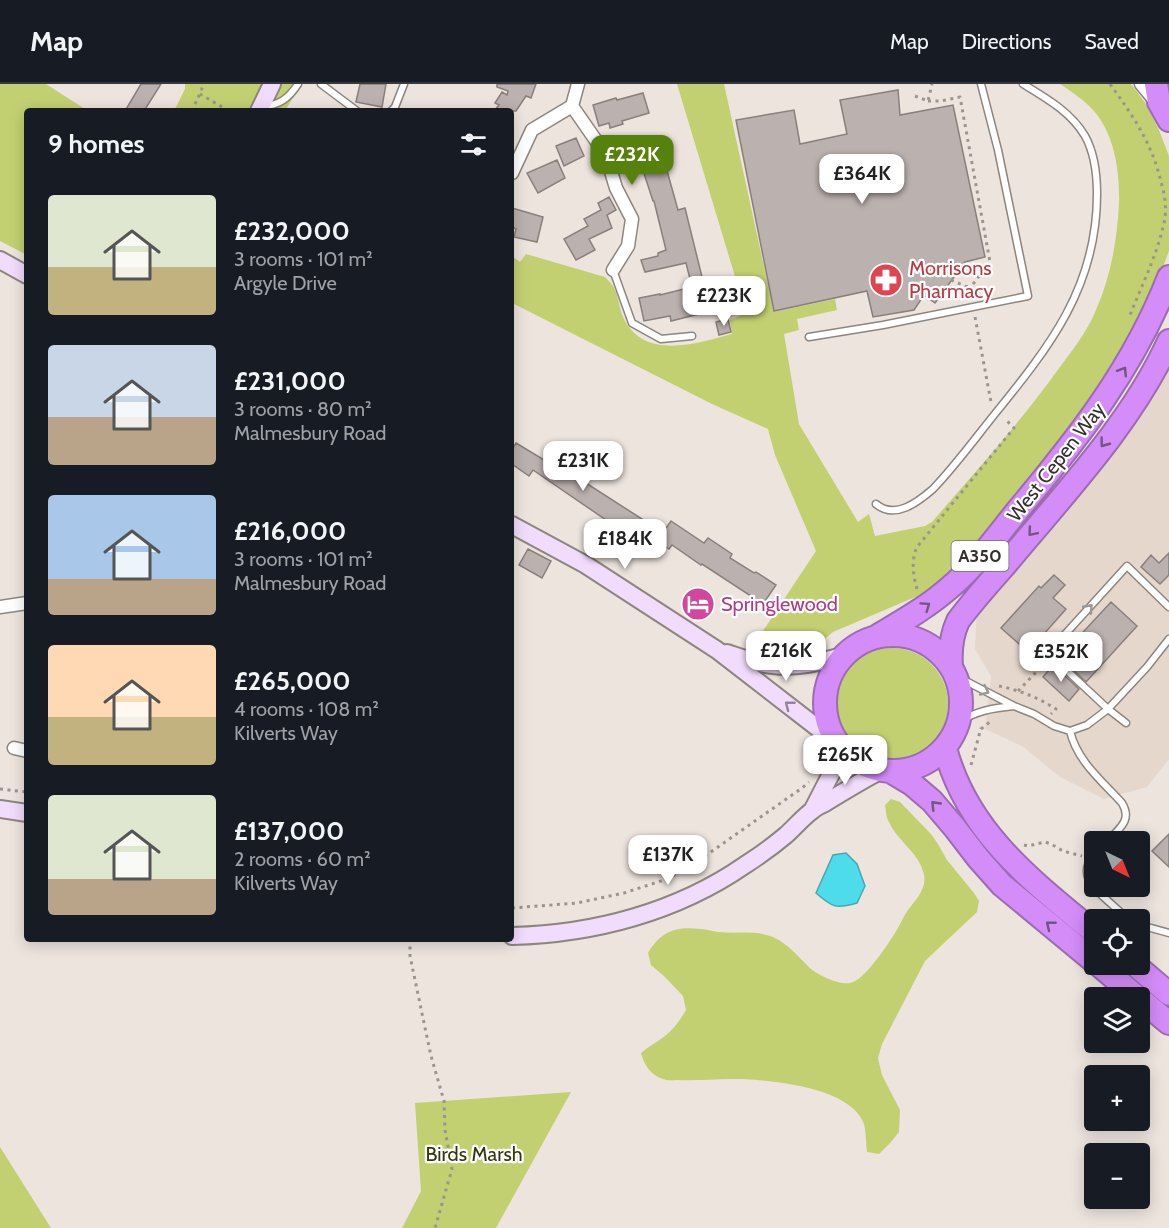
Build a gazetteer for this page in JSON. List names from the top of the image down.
{
  "streets": {
    "highway": ["West Cepen Way", "A350"]
  },
  "crossings": [
    ["West Cepen Way", "A350"]
  ],
  "parks": ["Birds Marsh"],
  "places": {
    "pharmacy": ["Morrisons Pharmacy"],
    "hotel": ["Springlewood"]
  },
  "north": "bottom right",
  "page": {
    "header": "Map",
    "nav": ["Map", "Directions", "Saved"],
    "heading": "9 homes",
    "price": [
      "£232K",
      "£364K",
      "£223K",
      "£231K",
      "£184K",
      "£216K",
      "£352K",
      "£265K",
      "£137K"
    ],
    "list": [
      {
        "name": "£232,000",
        "note": "3 rooms · 101 m² · Argyle Drive"
      },
      {
        "name": "£231,000",
        "note": "3 rooms · 80 m² · Malmesbury Road"
      },
      {
        "name": "£216,000",
        "note": "3 rooms · 101 m² · Malmesbury Road"
      },
      {
        "name": "£265,000",
        "note": "4 rooms · 108 m² · Kilverts Way"
      },
      {
        "name": "£137,000",
        "note": "2 rooms · 60 m² · Kilverts Way"
      }
    ],
    "map_buttons": ["+", "−"]
  }
}
